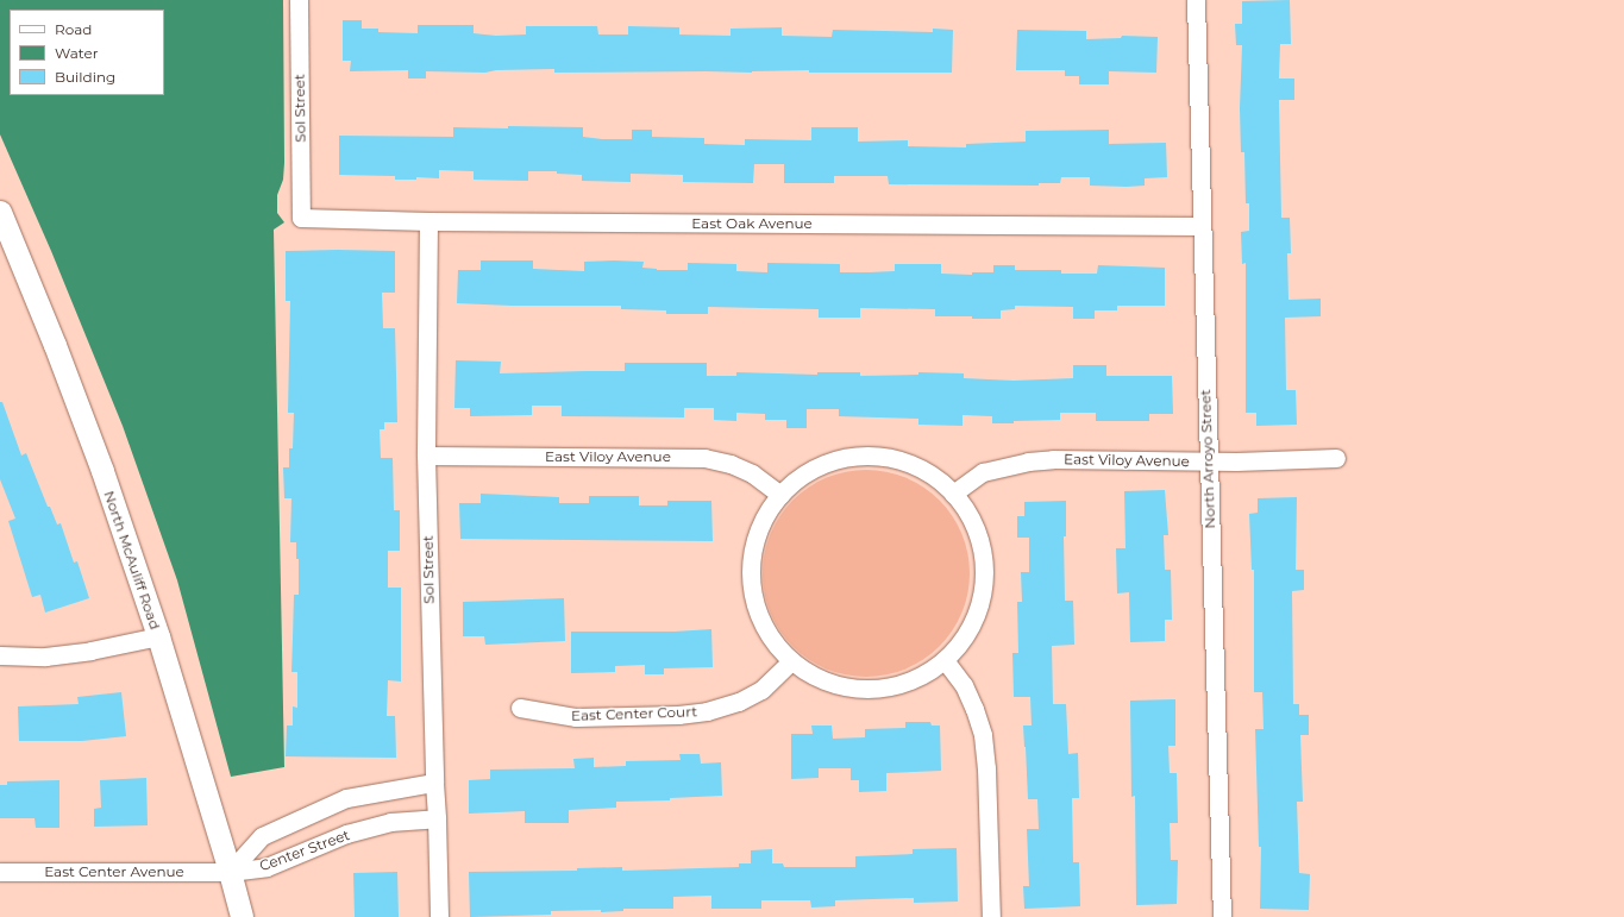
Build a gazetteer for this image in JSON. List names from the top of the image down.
{
  "streets": {
    "street": [
      "Sol Street",
      "East Oak Avenue",
      "East Viloy Avenue",
      "North Arroyo Street",
      "North McAuliff Road",
      "East Center Court",
      "Center Street",
      "East Center Avenue"
    ]
  },
  "crossings": [
    ["Sol Street", "East Oak Avenue"],
    ["Sol Street", "East Viloy Avenue"],
    ["Sol Street", "Center Street"],
    ["East Oak Avenue", "North Arroyo Street"],
    ["East Viloy Avenue", "North Arroyo Street"],
    ["North McAuliff Road", "Center Street"],
    ["North McAuliff Road", "East Center Avenue"],
    ["Center Street", "East Center Avenue"]
  ],
  "legend": ["Road", "Water", "Building"]
}
